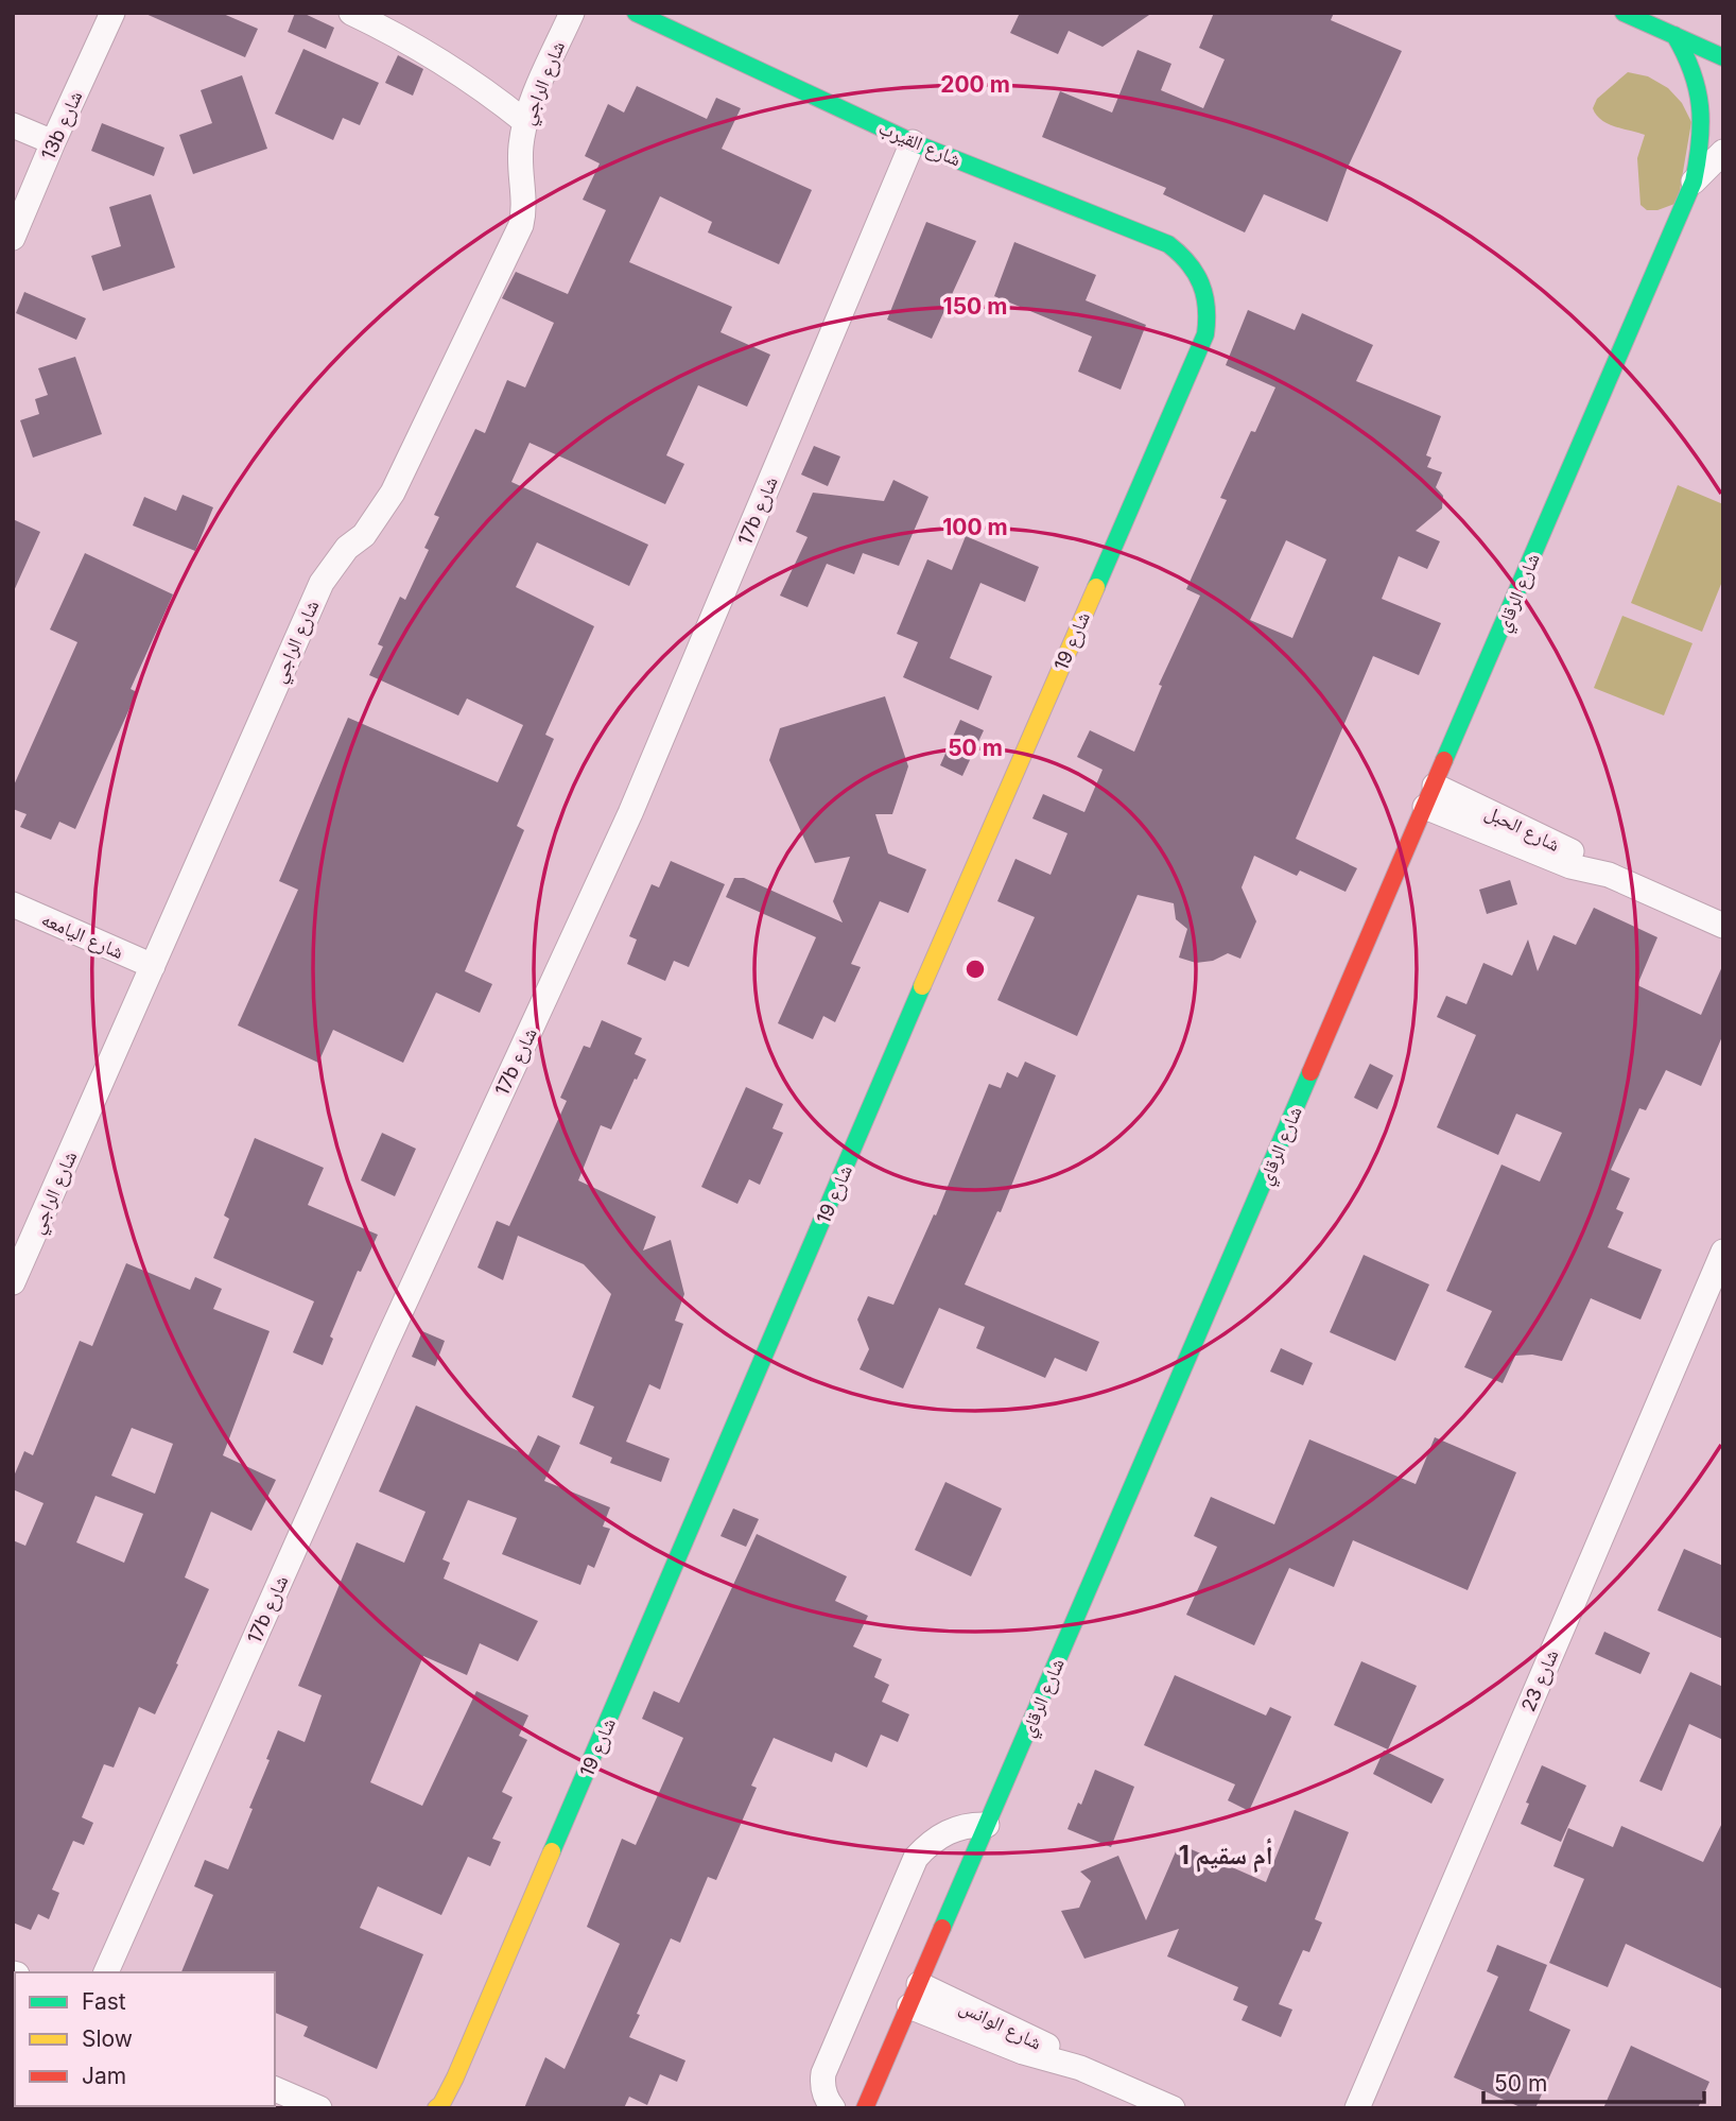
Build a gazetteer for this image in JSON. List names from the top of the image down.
{
  "streets": {
    "street": [
      "شارع الراجي",
      "13b شارع",
      "شارع القيرب",
      "17b شارع",
      "شارع الرقاي",
      "شارع 19",
      "شارع الحبل",
      "شارع اليامعه",
      "شارع 23",
      "شارع الوانس"
    ]
  },
  "crossings": [
    ["شارع الراجي", "شارع اليامعه"],
    ["شارع القيرب", "17b شارع"],
    ["شارع القيرب", "شارع 19"],
    ["شارع الرقاي", "شارع الحبل"],
    ["شارع الرقاي", "شارع الوانس"]
  ],
  "districts": ["أم سقيم 1"],
  "legend": ["Fast", "Slow", "Jam"],
  "scale_bar": "50 m",
  "rings": [
    "200 m",
    "150 m",
    "100 m",
    "50 m"
  ]
}
